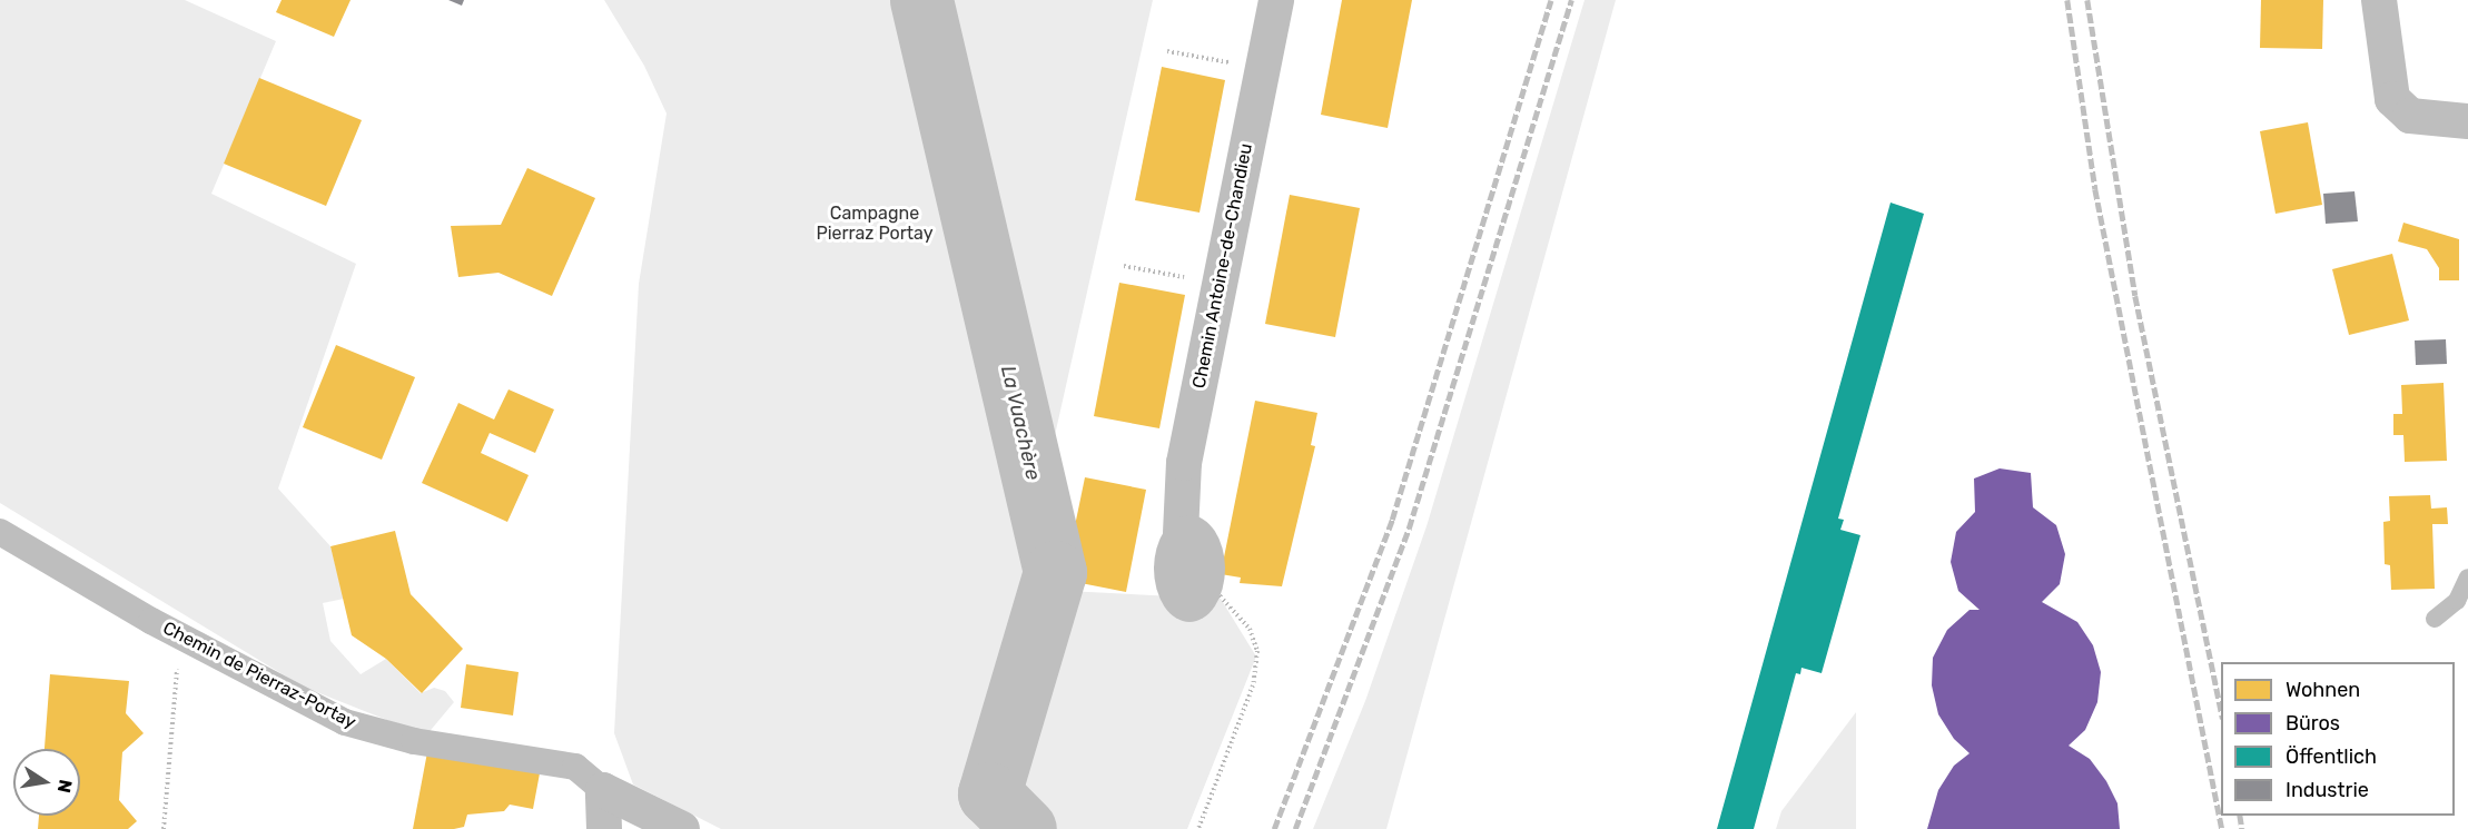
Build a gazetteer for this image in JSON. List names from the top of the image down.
{
  "streets": {
    "street": ["Chemin Antoine-de-Chandieu", "Chemin de Pierraz-Portay"]
  },
  "water": ["La Vuachère"],
  "parks": ["Campagne Pierraz Portay"],
  "legend": [
    "Wohnen",
    "Büros",
    "Öffentlich",
    "Industrie"
  ],
  "north": "right"
}
